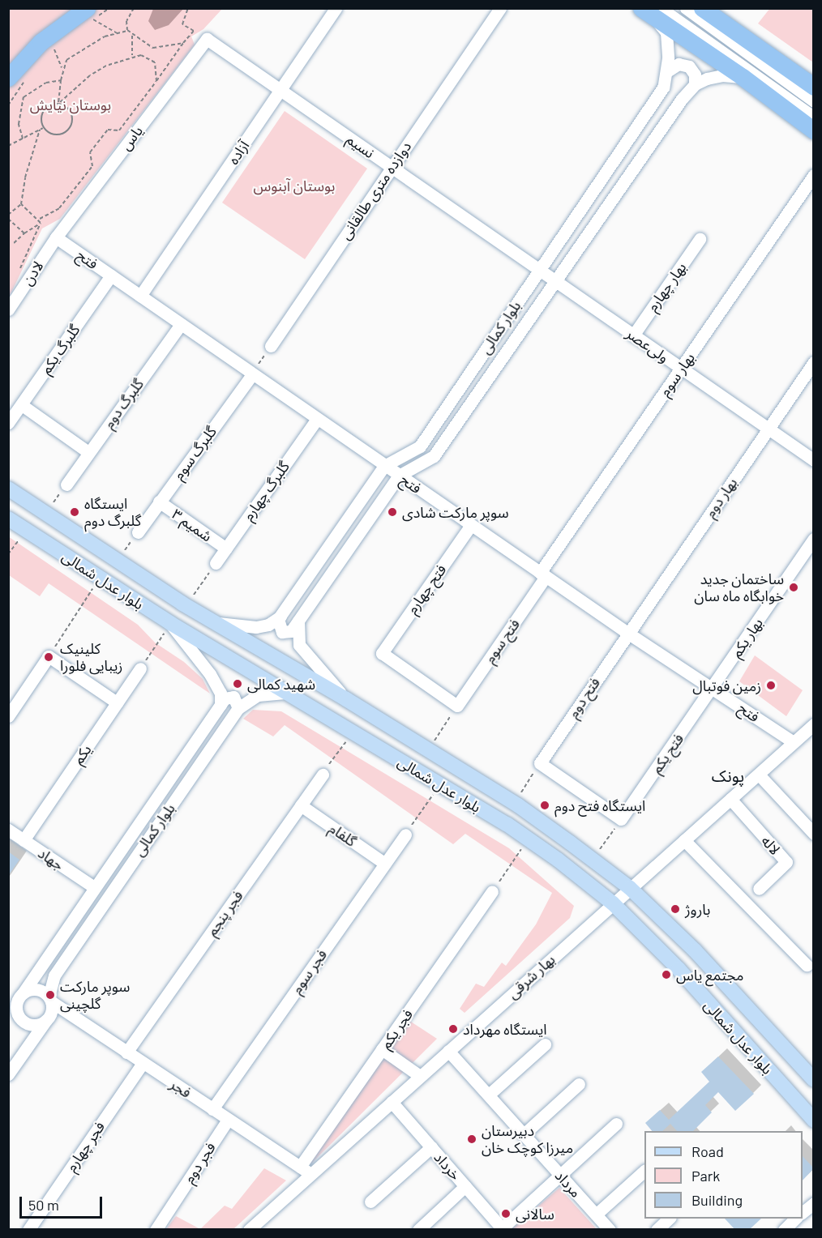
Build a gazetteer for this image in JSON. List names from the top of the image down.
{
  "streets": {
    "main road": ["بلوار عدل شمالی"],
    "street": [
      "یاس",
      "نسیم",
      "آزاده",
      "دوازده متری طالقانی",
      "فتح",
      "لادن",
      "بهار چهارم",
      "بلوار کمالی",
      "ولی‌عصر",
      "گلبرگ یکم",
      "بهار سوم",
      "گلبرگ دوم",
      "گلبرگ سوم",
      "گلبرگ چهارم",
      "بهار دوم",
      "شمیم ۳",
      "فتح چهارم",
      "بهار یکم",
      "فتح سوم",
      "فتح دوم",
      "فتح یکم",
      "یکم",
      "گلفام",
      "لاله",
      "جهاد",
      "فجر پنجم",
      "فجر سوم",
      "بهار شرقی",
      "فجر یکم",
      "فجر",
      "فجر چهارم",
      "فجر دوم",
      "خرداد",
      "مرداد"
    ]
  },
  "crossings": [
    ["یاس", "نسیم"],
    ["یاس", "فتح"],
    ["یاس", "لادن"],
    ["نسیم", "آزاده"],
    ["نسیم", "دوازده متری طالقانی"],
    ["نسیم", "بلوار کمالی"],
    ["نسیم", "ولی‌عصر"],
    ["آزاده", "فتح"],
    ["فتح", "لادن"],
    ["فتح", "بلوار کمالی"],
    ["فتح", "گلبرگ یکم"],
    ["فتح", "بهار سوم"],
    ["فتح", "گلبرگ دوم"],
    ["فتح", "گلبرگ سوم"],
    ["فتح", "گلبرگ چهارم"],
    ["فتح", "بهار دوم"],
    ["فتح", "فتح چهارم"],
    ["فتح", "بهار یکم"],
    ["فتح", "فتح سوم"],
    ["فتح", "فتح دوم"],
    ["فتح", "فتح یکم"],
    ["فتح", "بهار شرقی"],
    ["بهار چهارم", "ولی‌عصر"],
    ["بلوار کمالی", "ولی‌عصر"],
    ["بلوار کمالی", "بلوار عدل شمالی"],
    ["بلوار کمالی", "جهاد"],
    ["بلوار کمالی", "فجر"],
    ["ولی‌عصر", "بهار سوم"],
    ["ولی‌عصر", "بهار دوم"],
    ["بهار سوم", "فتح سوم"],
    ["گلبرگ سوم", "شمیم ۳"],
    ["گلبرگ چهارم", "شمیم ۳"],
    ["بهار دوم", "فتح دوم"],
    ["بلوار عدل شمالی", "بهار شرقی"],
    ["فتح چهارم", "فتح سوم"],
    ["بهار یکم", "فتح یکم"],
    ["یکم", "جهاد"],
    ["گلفام", "فجر پنجم"],
    ["گلفام", "فجر سوم"],
    ["لاله", "بهار شرقی"],
    ["فجر پنجم", "فجر"],
    ["فجر سوم", "فجر"],
    ["بهار شرقی", "فجر"],
    ["بهار شرقی", "خرداد"],
    ["بهار شرقی", "مرداد"],
    ["فجر یکم", "فجر"],
    ["فجر", "فجر چهارم"],
    ["فجر", "فجر دوم"]
  ],
  "districts": ["پونک"],
  "parks": ["بوستان نیایش", "بوستان آبنوس"],
  "places": [
    "ایستگاه گلبرگ دوم",
    "سوپر مارکت شادی",
    "ساختمان جدید خوابگاه ماه سان",
    "کلینیک زیبایی فلورا",
    "شهید کمالی",
    "زمین فوتبال",
    "ایستگاه فتح دوم",
    "باروژ",
    "مجتمع یاس",
    "سوپر مارکت گلچینی",
    "ایستگاه مهرداد",
    "دبیرستان میرزا کوچک خان",
    "سالانی"
  ],
  "legend": ["Road", "Park", "Building"],
  "scale_bar": "50 m"
}
